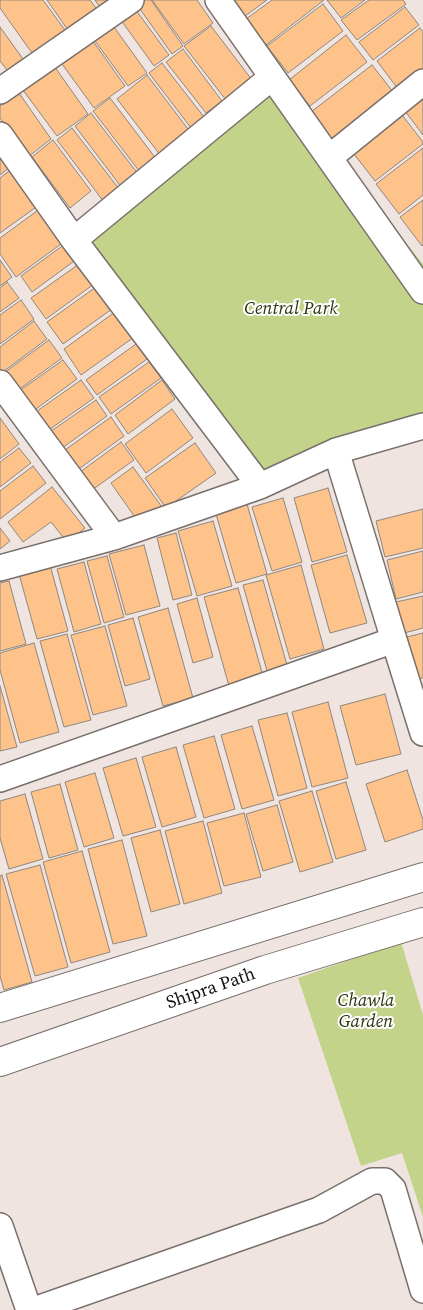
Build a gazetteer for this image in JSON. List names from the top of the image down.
{
  "streets": {
    "street": ["Shipra Path"]
  },
  "parks": ["Central Park", "Chawla Garden"]
}
